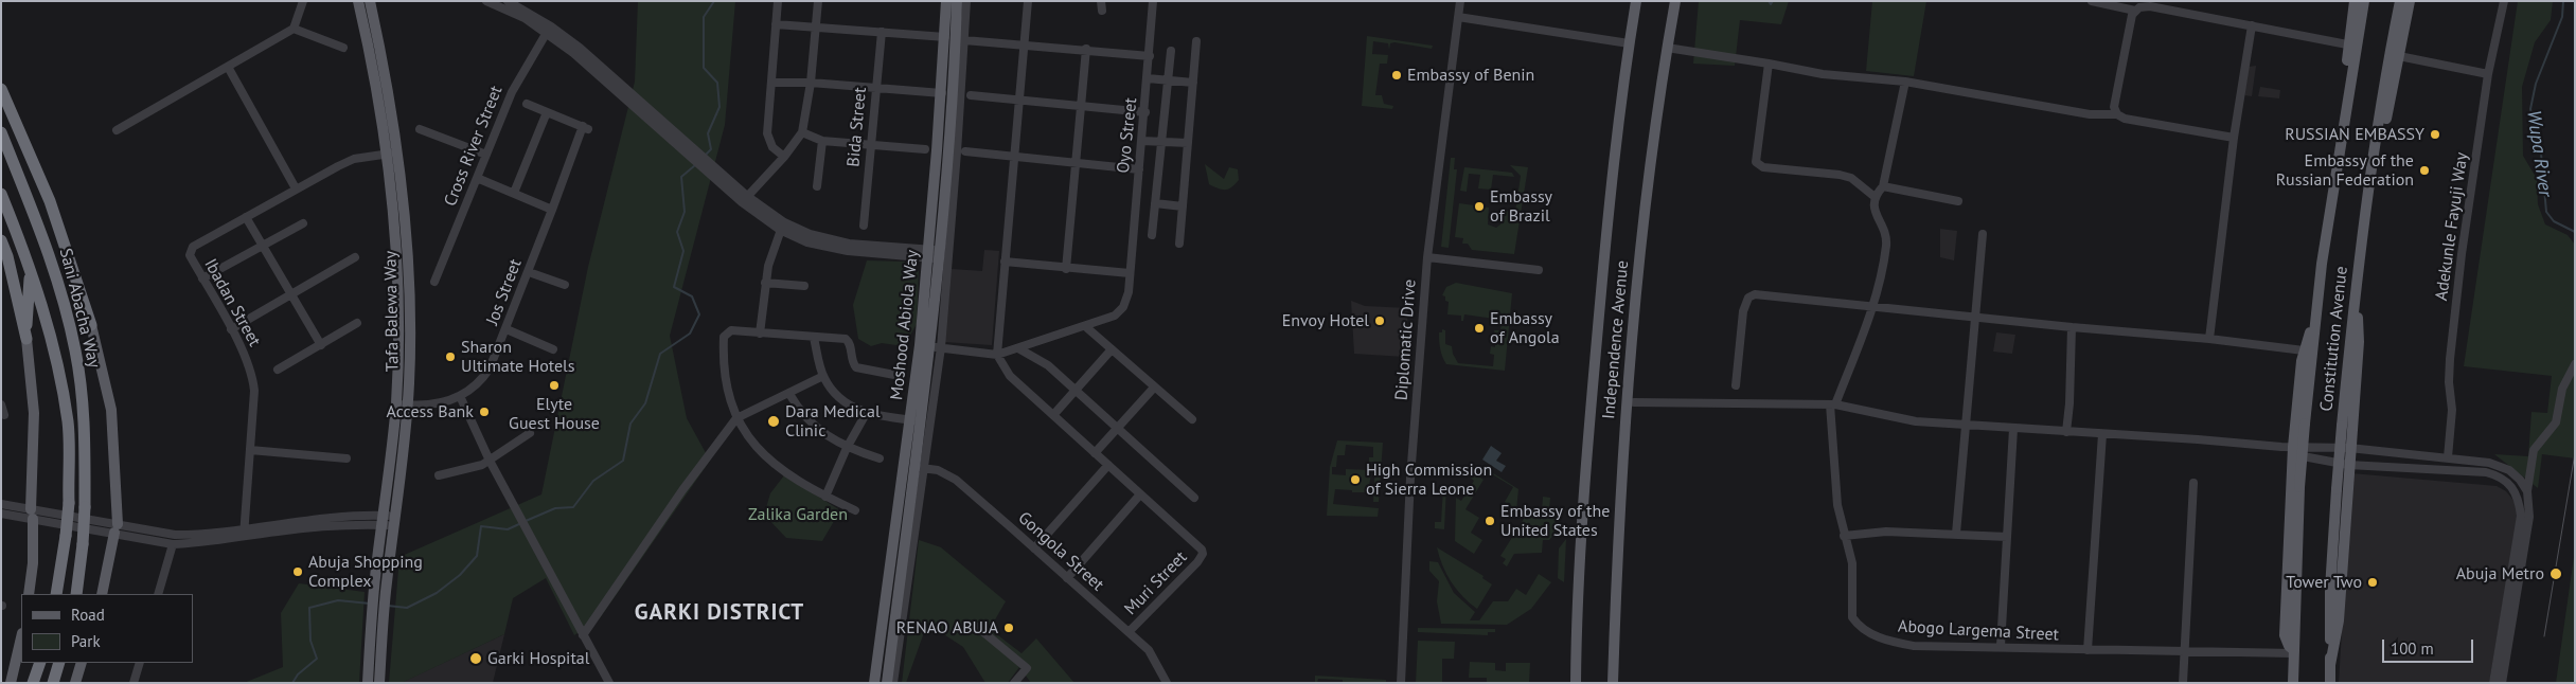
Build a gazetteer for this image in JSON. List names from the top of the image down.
{
  "streets": {
    "highway": ["Sani Abacha Way"],
    "main road": [
      "Tafa Balewa Way",
      "Moshood Abiola Way",
      "Constitution Avenue",
      "Independence Avenue"
    ],
    "street": [
      "Bida Street",
      "Oyo Street",
      "Cross River Street",
      "Adekunle Fayuji Way",
      "Jos Street",
      "Ibadan Street",
      "Diplomatic Drive",
      "Gongola Street",
      "Muri Street",
      "Abogo Largema Street"
    ]
  },
  "crossings": [
    ["Jos Street", "Tafa Balewa Way"],
    ["Ibadan Street", "Tafa Balewa Way"],
    ["Moshood Abiola Way", "Gongola Street"],
    ["Constitution Avenue", "Abogo Largema Street"],
    ["Gongola Street", "Muri Street"]
  ],
  "districts": ["GARKI DISTRICT"],
  "water": ["Wupa River"],
  "parks": ["Zalika Garden"],
  "places": [
    "Embassy of Benin",
    "RUSSIAN EMBASSY",
    "Embassy of the Russian Federation",
    "Embassy of Brazil",
    "Envoy Hotel",
    "Embassy of Angola",
    "Sharon Ultimate Hotels",
    "Elyte Guest House",
    "Access Bank",
    "Dara Medical Clinic",
    "High Commission of Sierra Leone",
    "Embassy of the United States",
    "Abuja Shopping Complex",
    "Abuja Metro",
    "Tower Two",
    "RENAO ABUJA",
    "Garki Hospital"
  ],
  "legend": ["Road", "Park"],
  "scale_bar": "100 m"
}
